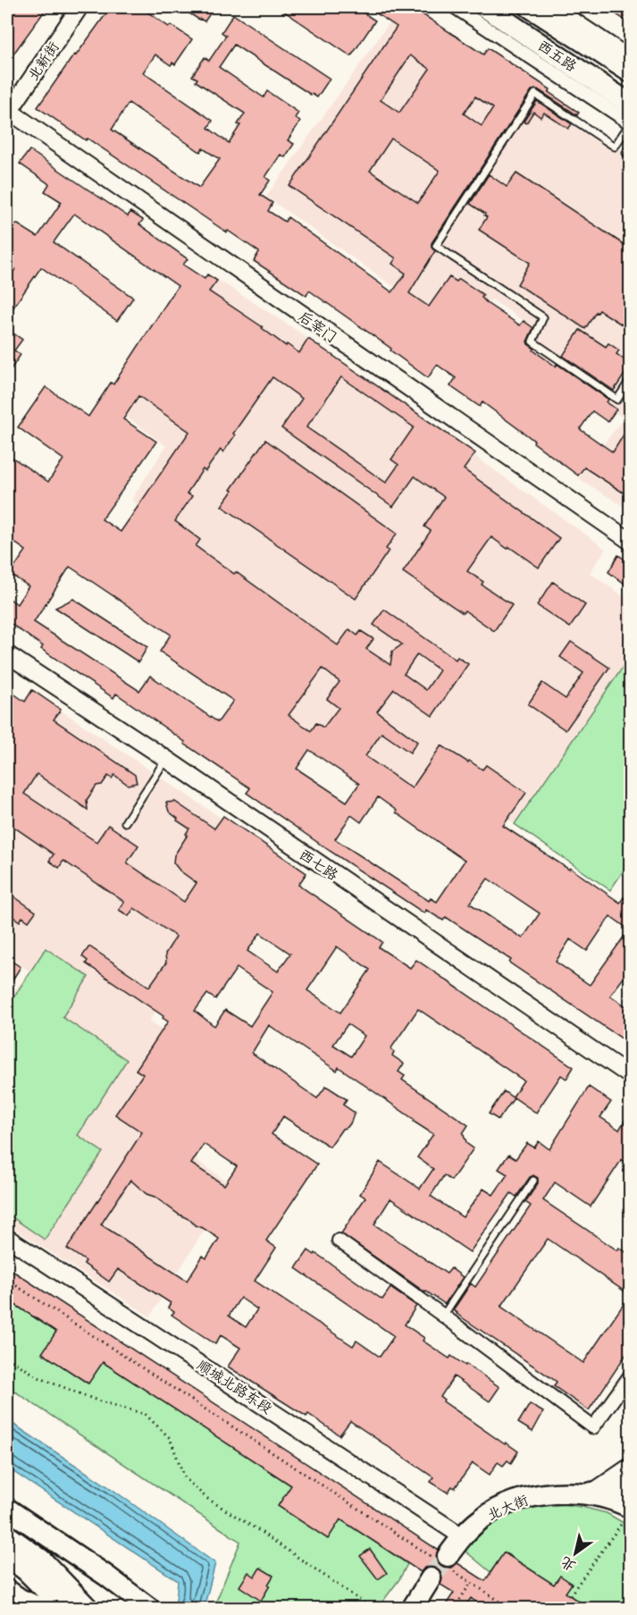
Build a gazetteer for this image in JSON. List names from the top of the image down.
{
  "streets": {
    "main road": ["西五路", "北大街"],
    "street": [
      "北新街",
      "后宰门",
      "西七路",
      "顺城北路东段"
    ]
  },
  "crossings": [
    ["北新街", "后宰门"],
    ["顺城北路东段", "北大街"]
  ],
  "north": "bottom left"
}
